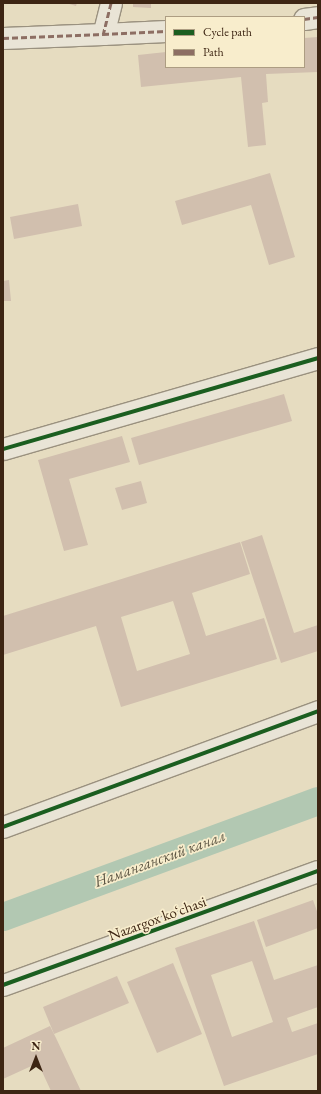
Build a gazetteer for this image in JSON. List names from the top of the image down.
{
  "streets": {
    "street": ["Nazargox koʻchasi"]
  },
  "water": ["Наманганский канал"],
  "legend": ["Cycle path", "Path"],
  "north": "top"
}
